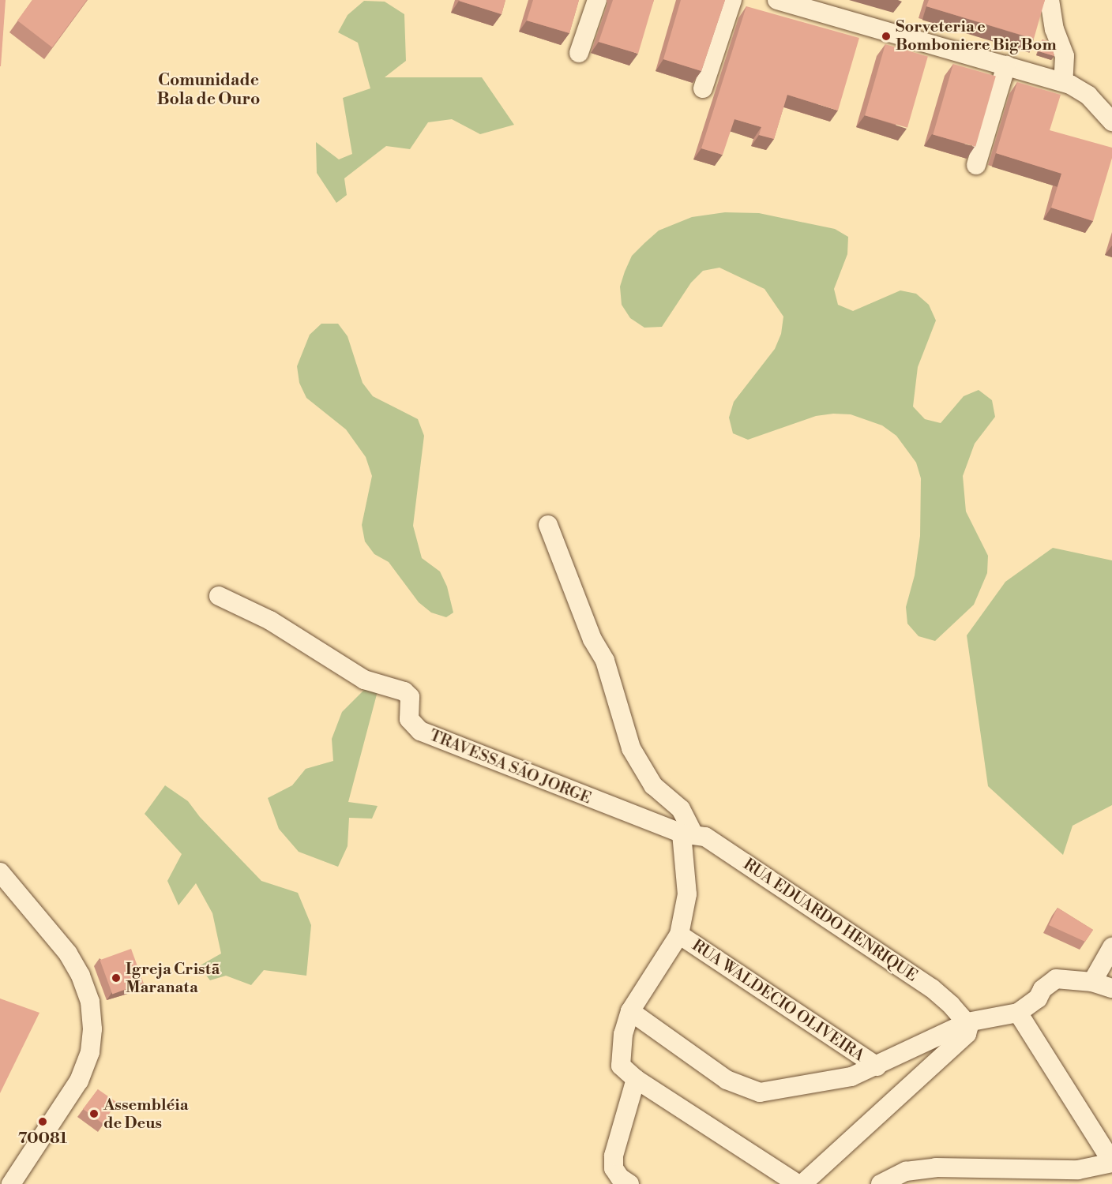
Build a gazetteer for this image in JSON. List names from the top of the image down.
{
  "streets": {
    "street": ["TRAVESSA SÃO JORGE", "RUA EDUARDO HENRIQUE", "RUA WALDECIO OLIVEIRA"]
  },
  "crossings": [
    ["TRAVESSA SÃO JORGE", "RUA EDUARDO HENRIQUE"]
  ],
  "districts": ["Comunidade Bola de Ouro"],
  "places": [
    "Sorveteria e Bomboniere Big Bom",
    "Igreja Cristã Maranata",
    "Assembléia de Deus",
    "70081"
  ]
}
